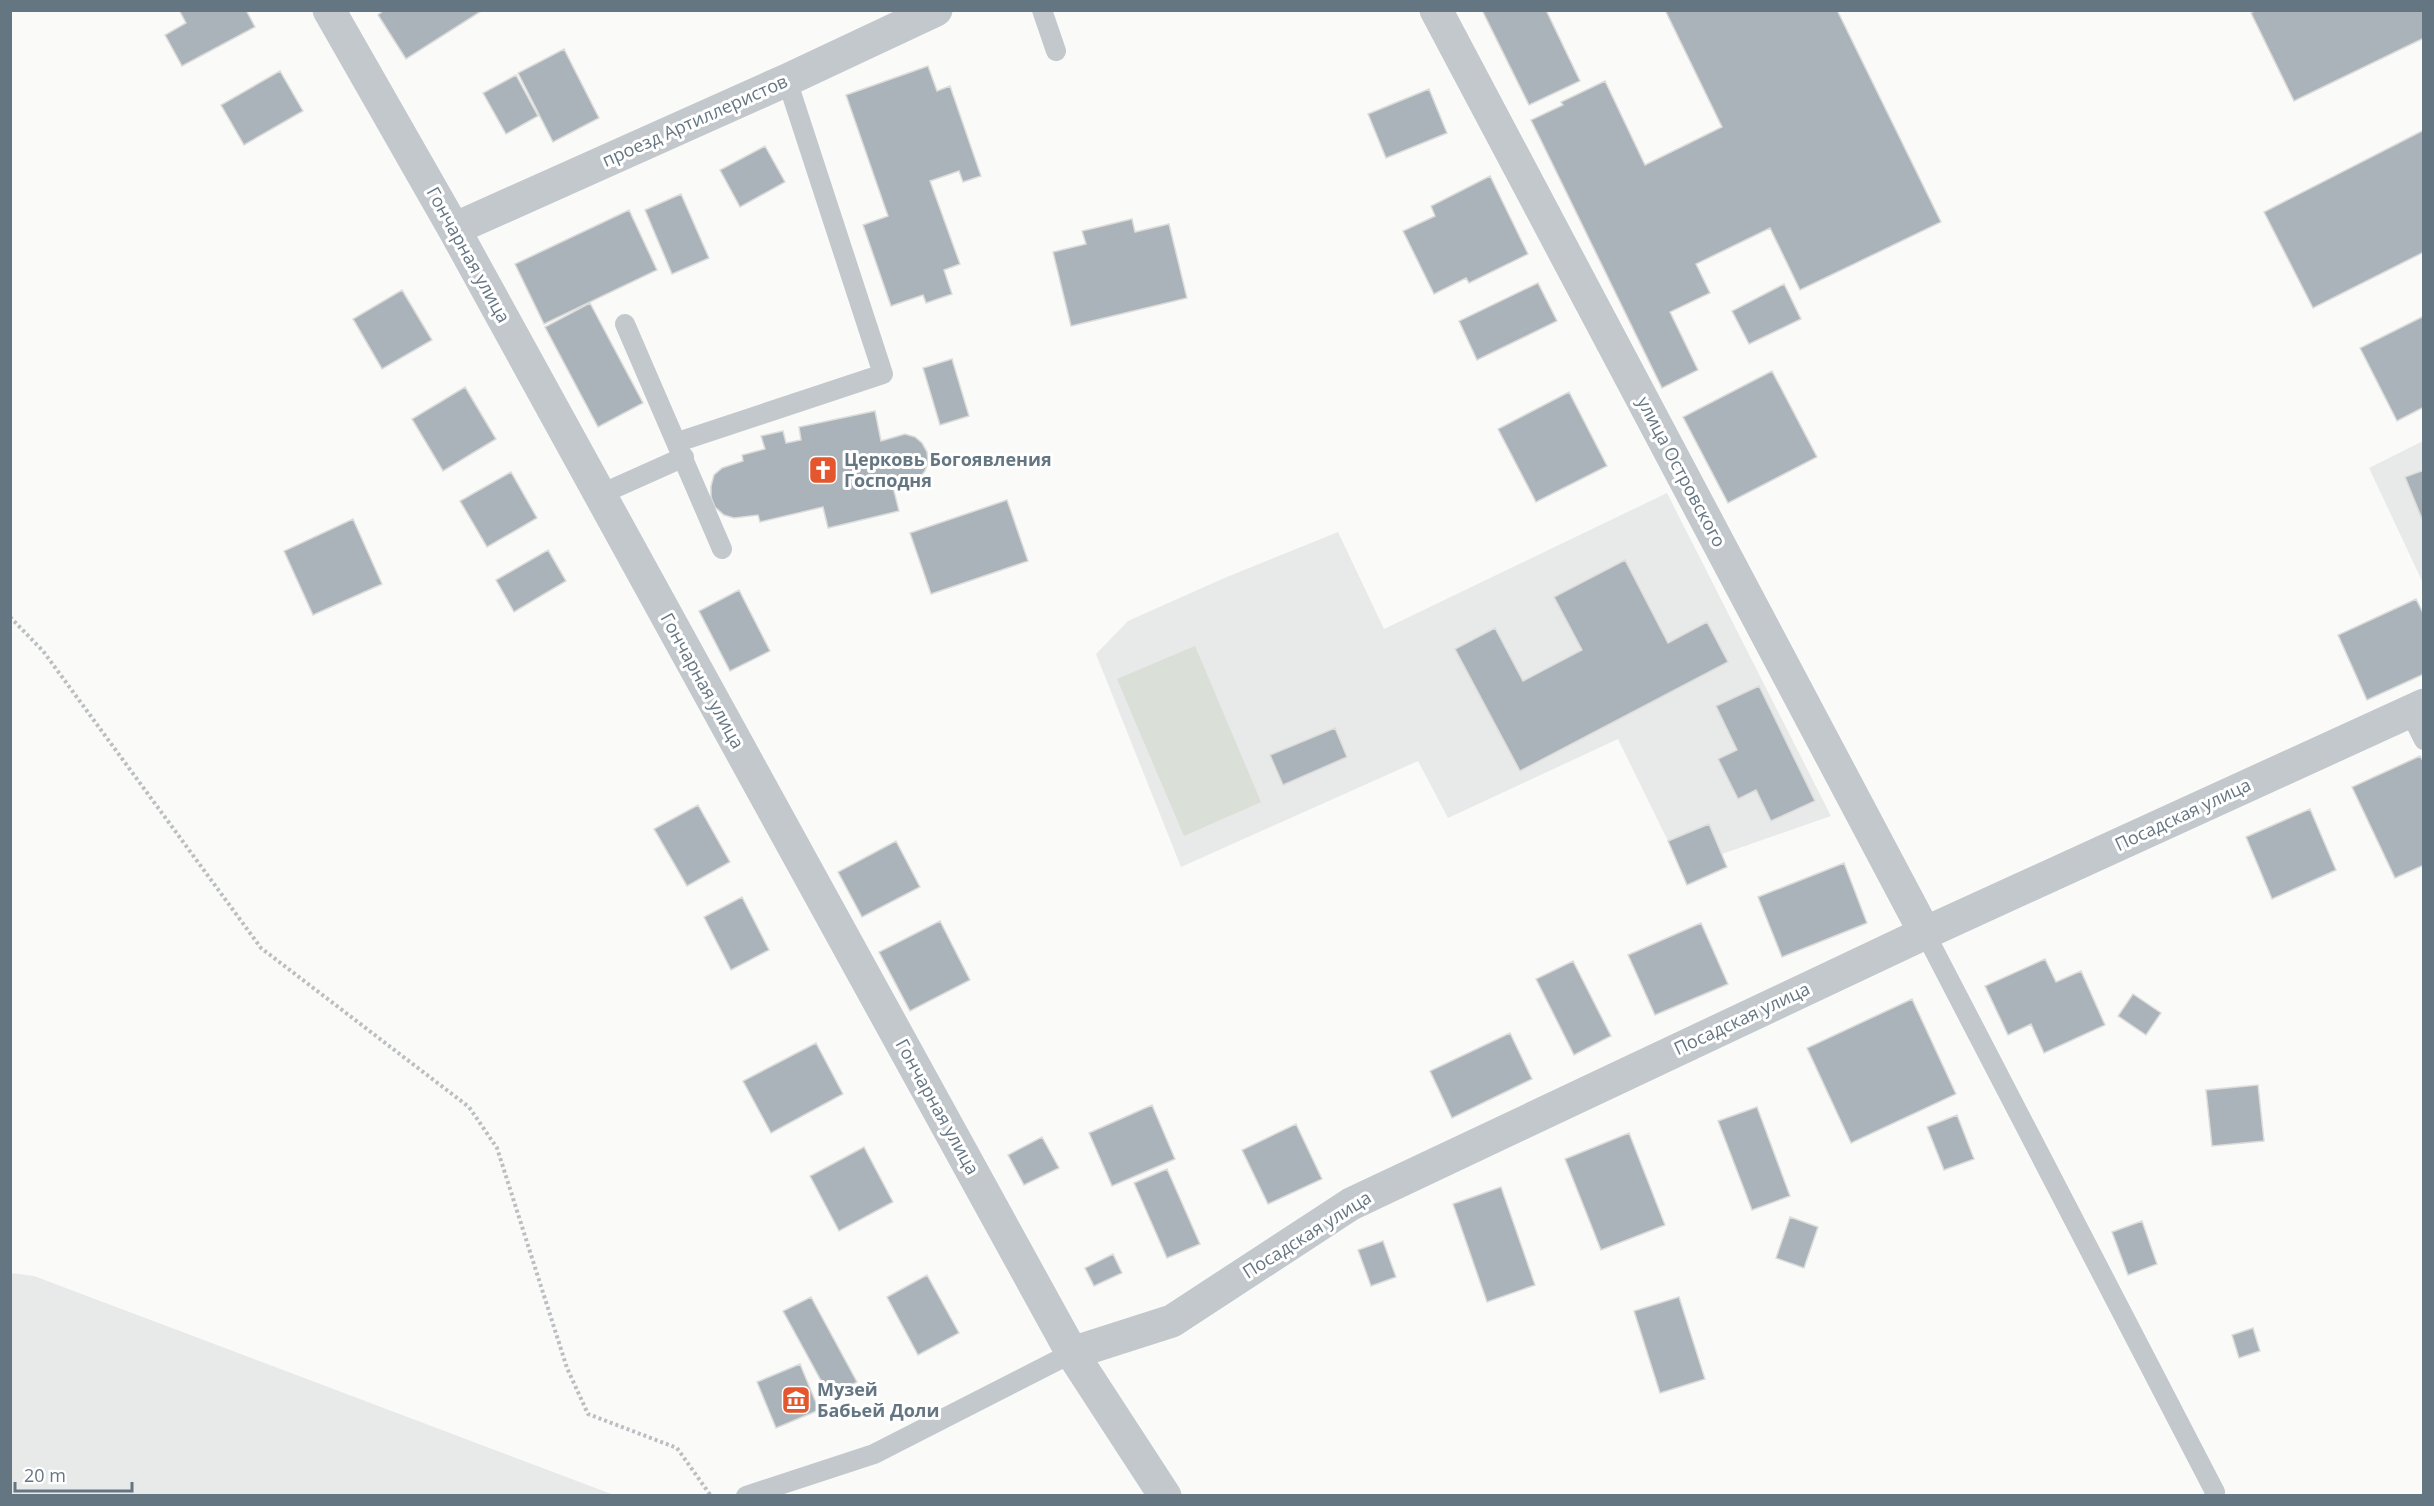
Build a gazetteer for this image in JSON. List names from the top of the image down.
{
  "streets": {
    "street": [
      "проезд Артиллеристов",
      "Гончарная улица",
      "улица Островского",
      "Посадская улица"
    ]
  },
  "crossings": [
    ["проезд Артиллеристов", "Гончарная улица"],
    ["Гончарная улица", "Посадская улица"],
    ["улица Островского", "Посадская улица"]
  ],
  "places": {
    "church": ["Церковь Богоявления Господня"],
    "museum": ["Музей Бабьей Доли"]
  },
  "scale_bar": "20 m"
}
